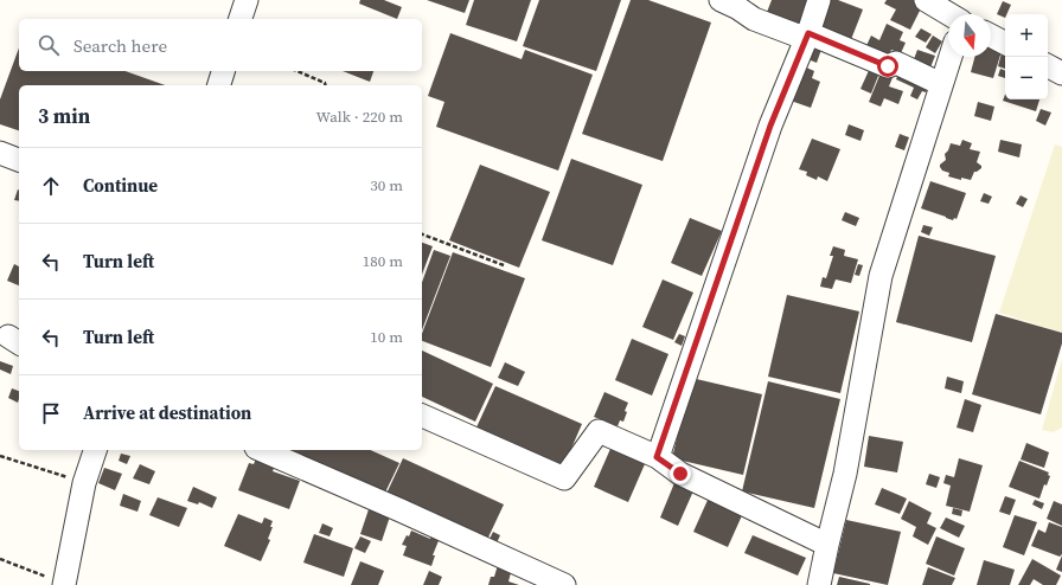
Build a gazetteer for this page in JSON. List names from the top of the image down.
{
  "north": "bottom",
  "page": {
    "map_buttons": ["+", "−"],
    "search": "Search here",
    "heading": ["3 min", "Walk · 220 m"],
    "list": [
      ["Continue", "30 m"],
      ["Turn left", "180 m"],
      ["Turn left", "10 m"],
      "Arrive at destination"
    ]
  }
}
